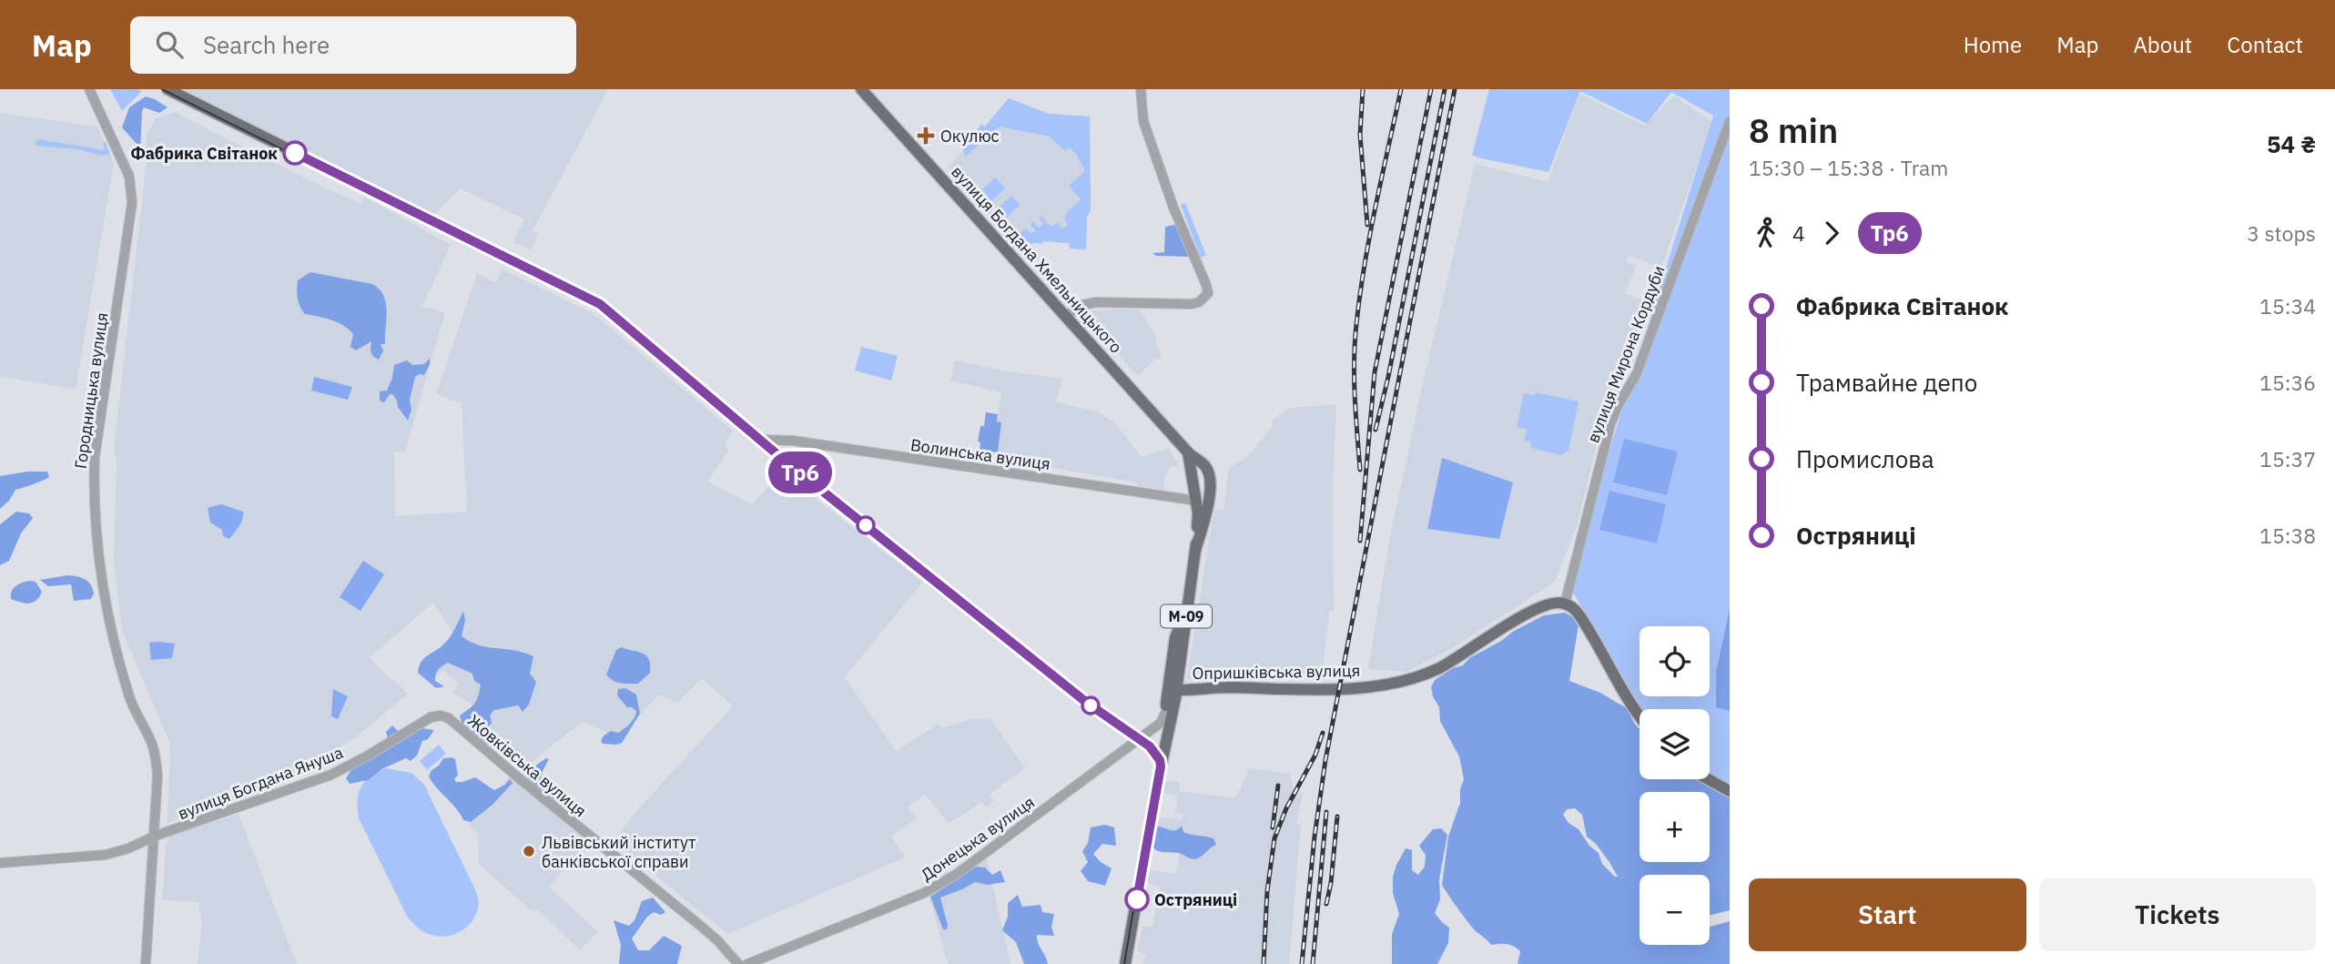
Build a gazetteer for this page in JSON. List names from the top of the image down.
{
  "streets": {
    "main road": ["вулиця Богдана Хмельницького", "М-09", "Опришківська вулиця"],
    "street": [
      "вулиця Мирона Кордуби",
      "Городницька вулиця",
      "Волинська вулиця",
      "Жовківська вулиця",
      "вулиця Богдана Януша",
      "Донецька вулиця"
    ]
  },
  "crossings": [
    ["вулиця Богдана Хмельницького", "М-09"],
    ["вулиця Мирона Кордуби", "Опришківська вулиця"],
    ["Городницька вулиця", "вулиця Богдана Януша"],
    ["Волинська вулиця", "М-09"],
    ["М-09", "Опришківська вулиця"],
    ["Опришківська вулиця", "Донецька вулиця"],
    ["Жовківська вулиця", "вулиця Богдана Януша"]
  ],
  "places": {
    "health": ["Окулюс"],
    "other": ["Фабрика Світанок", "Львівський інститут банківської справи", "Остряниці"]
  },
  "lines": ["tram line Тр6"],
  "page": {
    "header": "Map",
    "search": "Search here",
    "nav": [
      "Home",
      "Map",
      "About",
      "Contact"
    ],
    "on_map": "Тр6",
    "heading": ["8 min", "15:30 – 15:38 · Tram", "54 ₴"],
    "legs": ["4", "Тр6", "3 stops"],
    "list": [
      {
        "name": "Фабрика Світанок",
        "value": "15:34"
      },
      {
        "name": "Трамвайне депо",
        "value": "15:36"
      },
      {
        "name": "Промислова",
        "value": "15:37"
      },
      {
        "name": "Остряниці",
        "value": "15:38"
      }
    ],
    "map_buttons": ["+", "−"],
    "buttons": ["Start", "Tickets"]
  }
}
